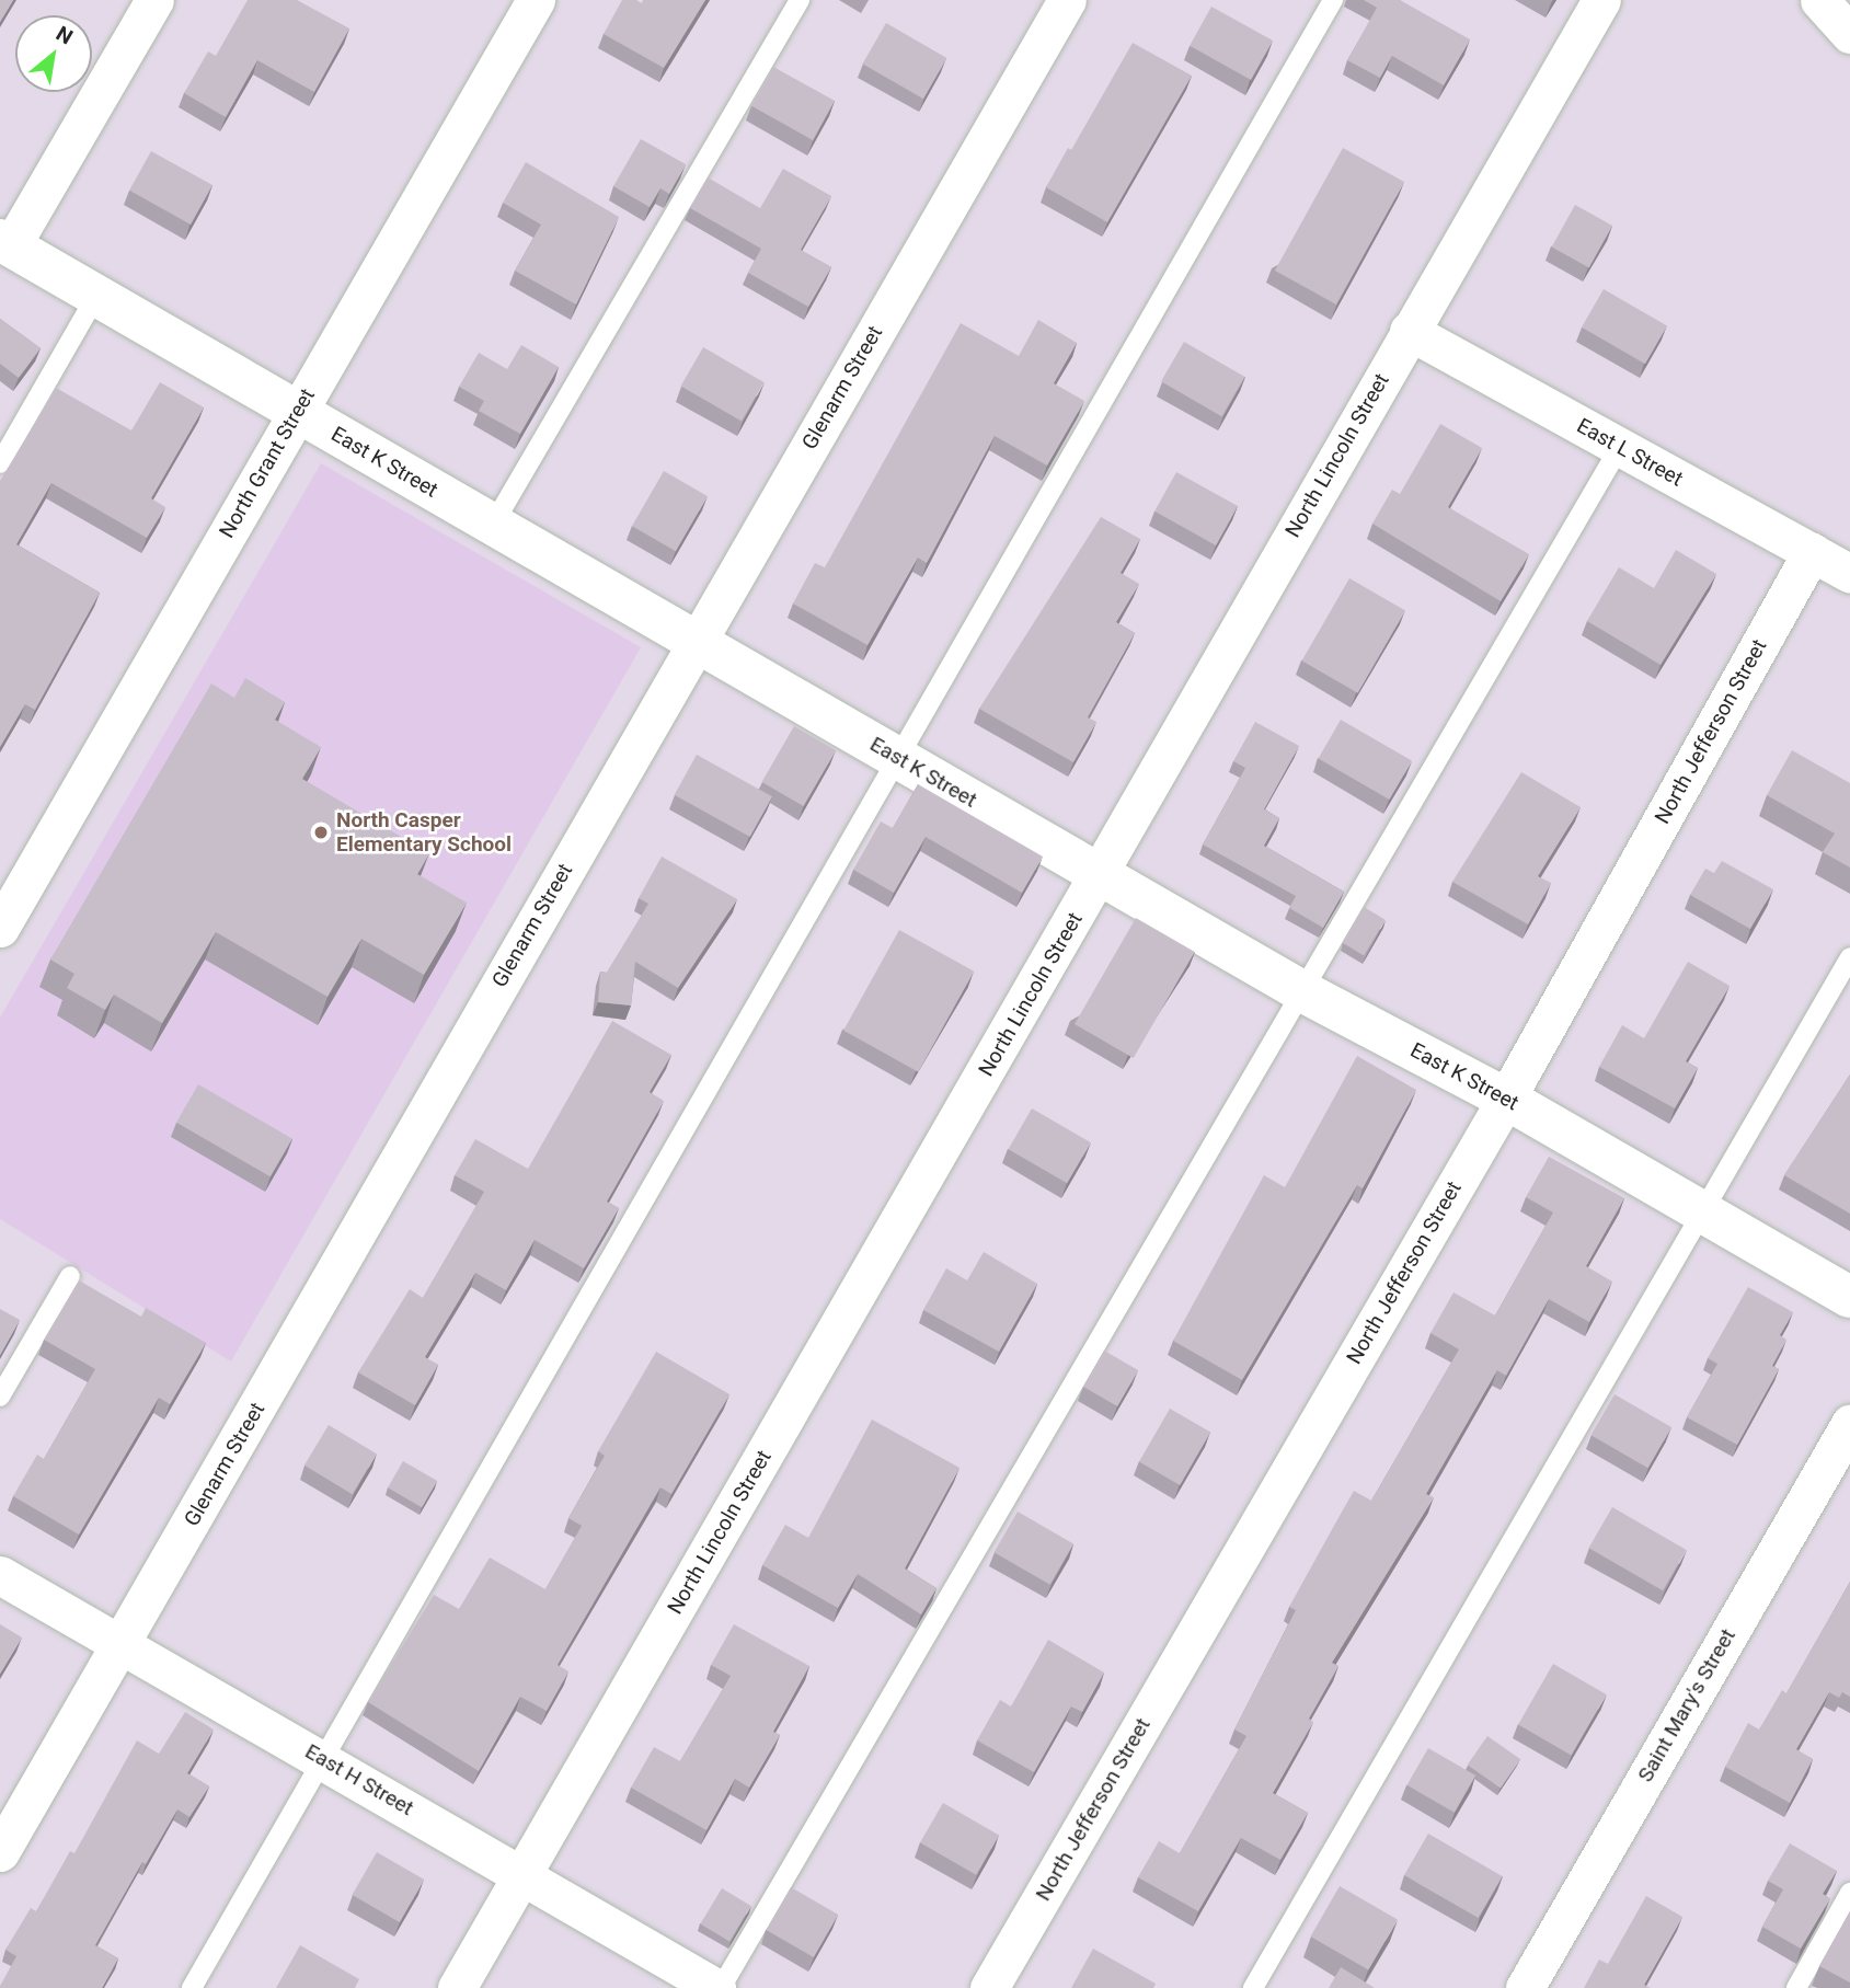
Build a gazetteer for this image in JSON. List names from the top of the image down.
{
  "streets": {
    "street": [
      "Glenarm Street",
      "East L Street",
      "North Lincoln Street",
      "East K Street",
      "North Grant Street",
      "North Jefferson Street",
      "Saint Mary's Street",
      "East H Street"
    ]
  },
  "crossings": [
    ["Glenarm Street", "East K Street"],
    ["Glenarm Street", "East H Street"],
    ["East L Street", "North Lincoln Street"],
    ["East L Street", "North Jefferson Street"],
    ["North Lincoln Street", "East K Street"],
    ["North Lincoln Street", "East H Street"],
    ["East K Street", "North Grant Street"],
    ["East K Street", "North Jefferson Street"]
  ],
  "places": ["North Casper Elementary School"],
  "north": "top right"
}
